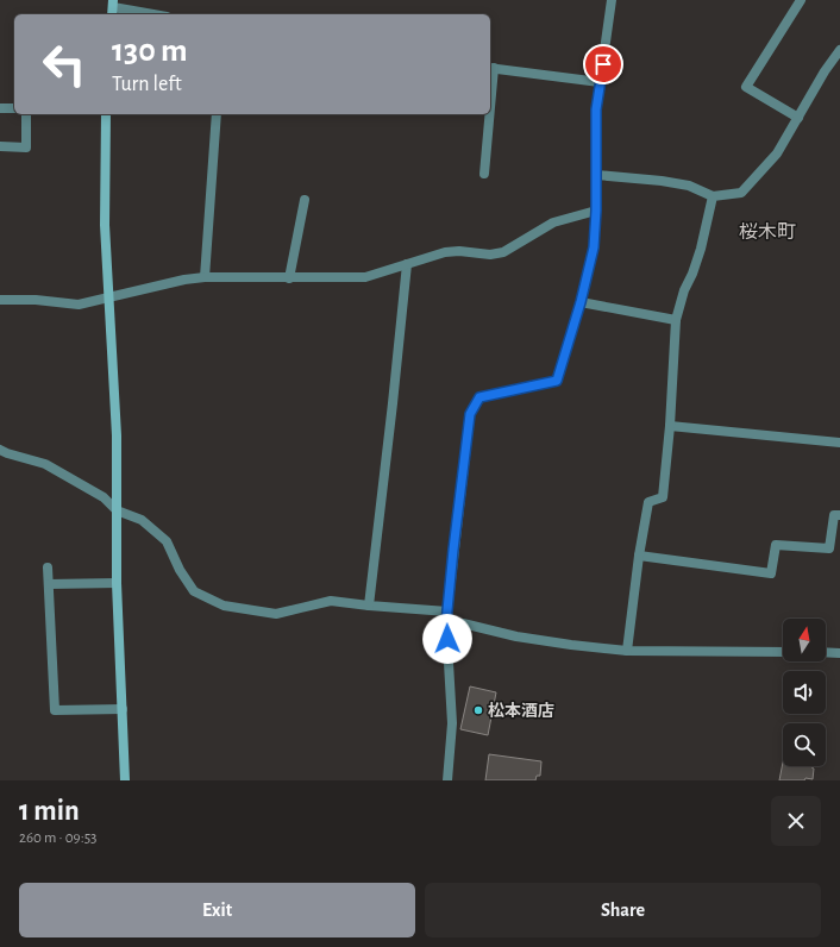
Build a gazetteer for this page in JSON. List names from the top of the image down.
{
  "districts": ["桜木町"],
  "places": ["松本酒店"],
  "north": "top",
  "page": {
    "turn": ["130 m", "Turn left"],
    "heading": ["1 min", "260 m · 09:53"],
    "buttons": ["Exit", "Share"]
  }
}
